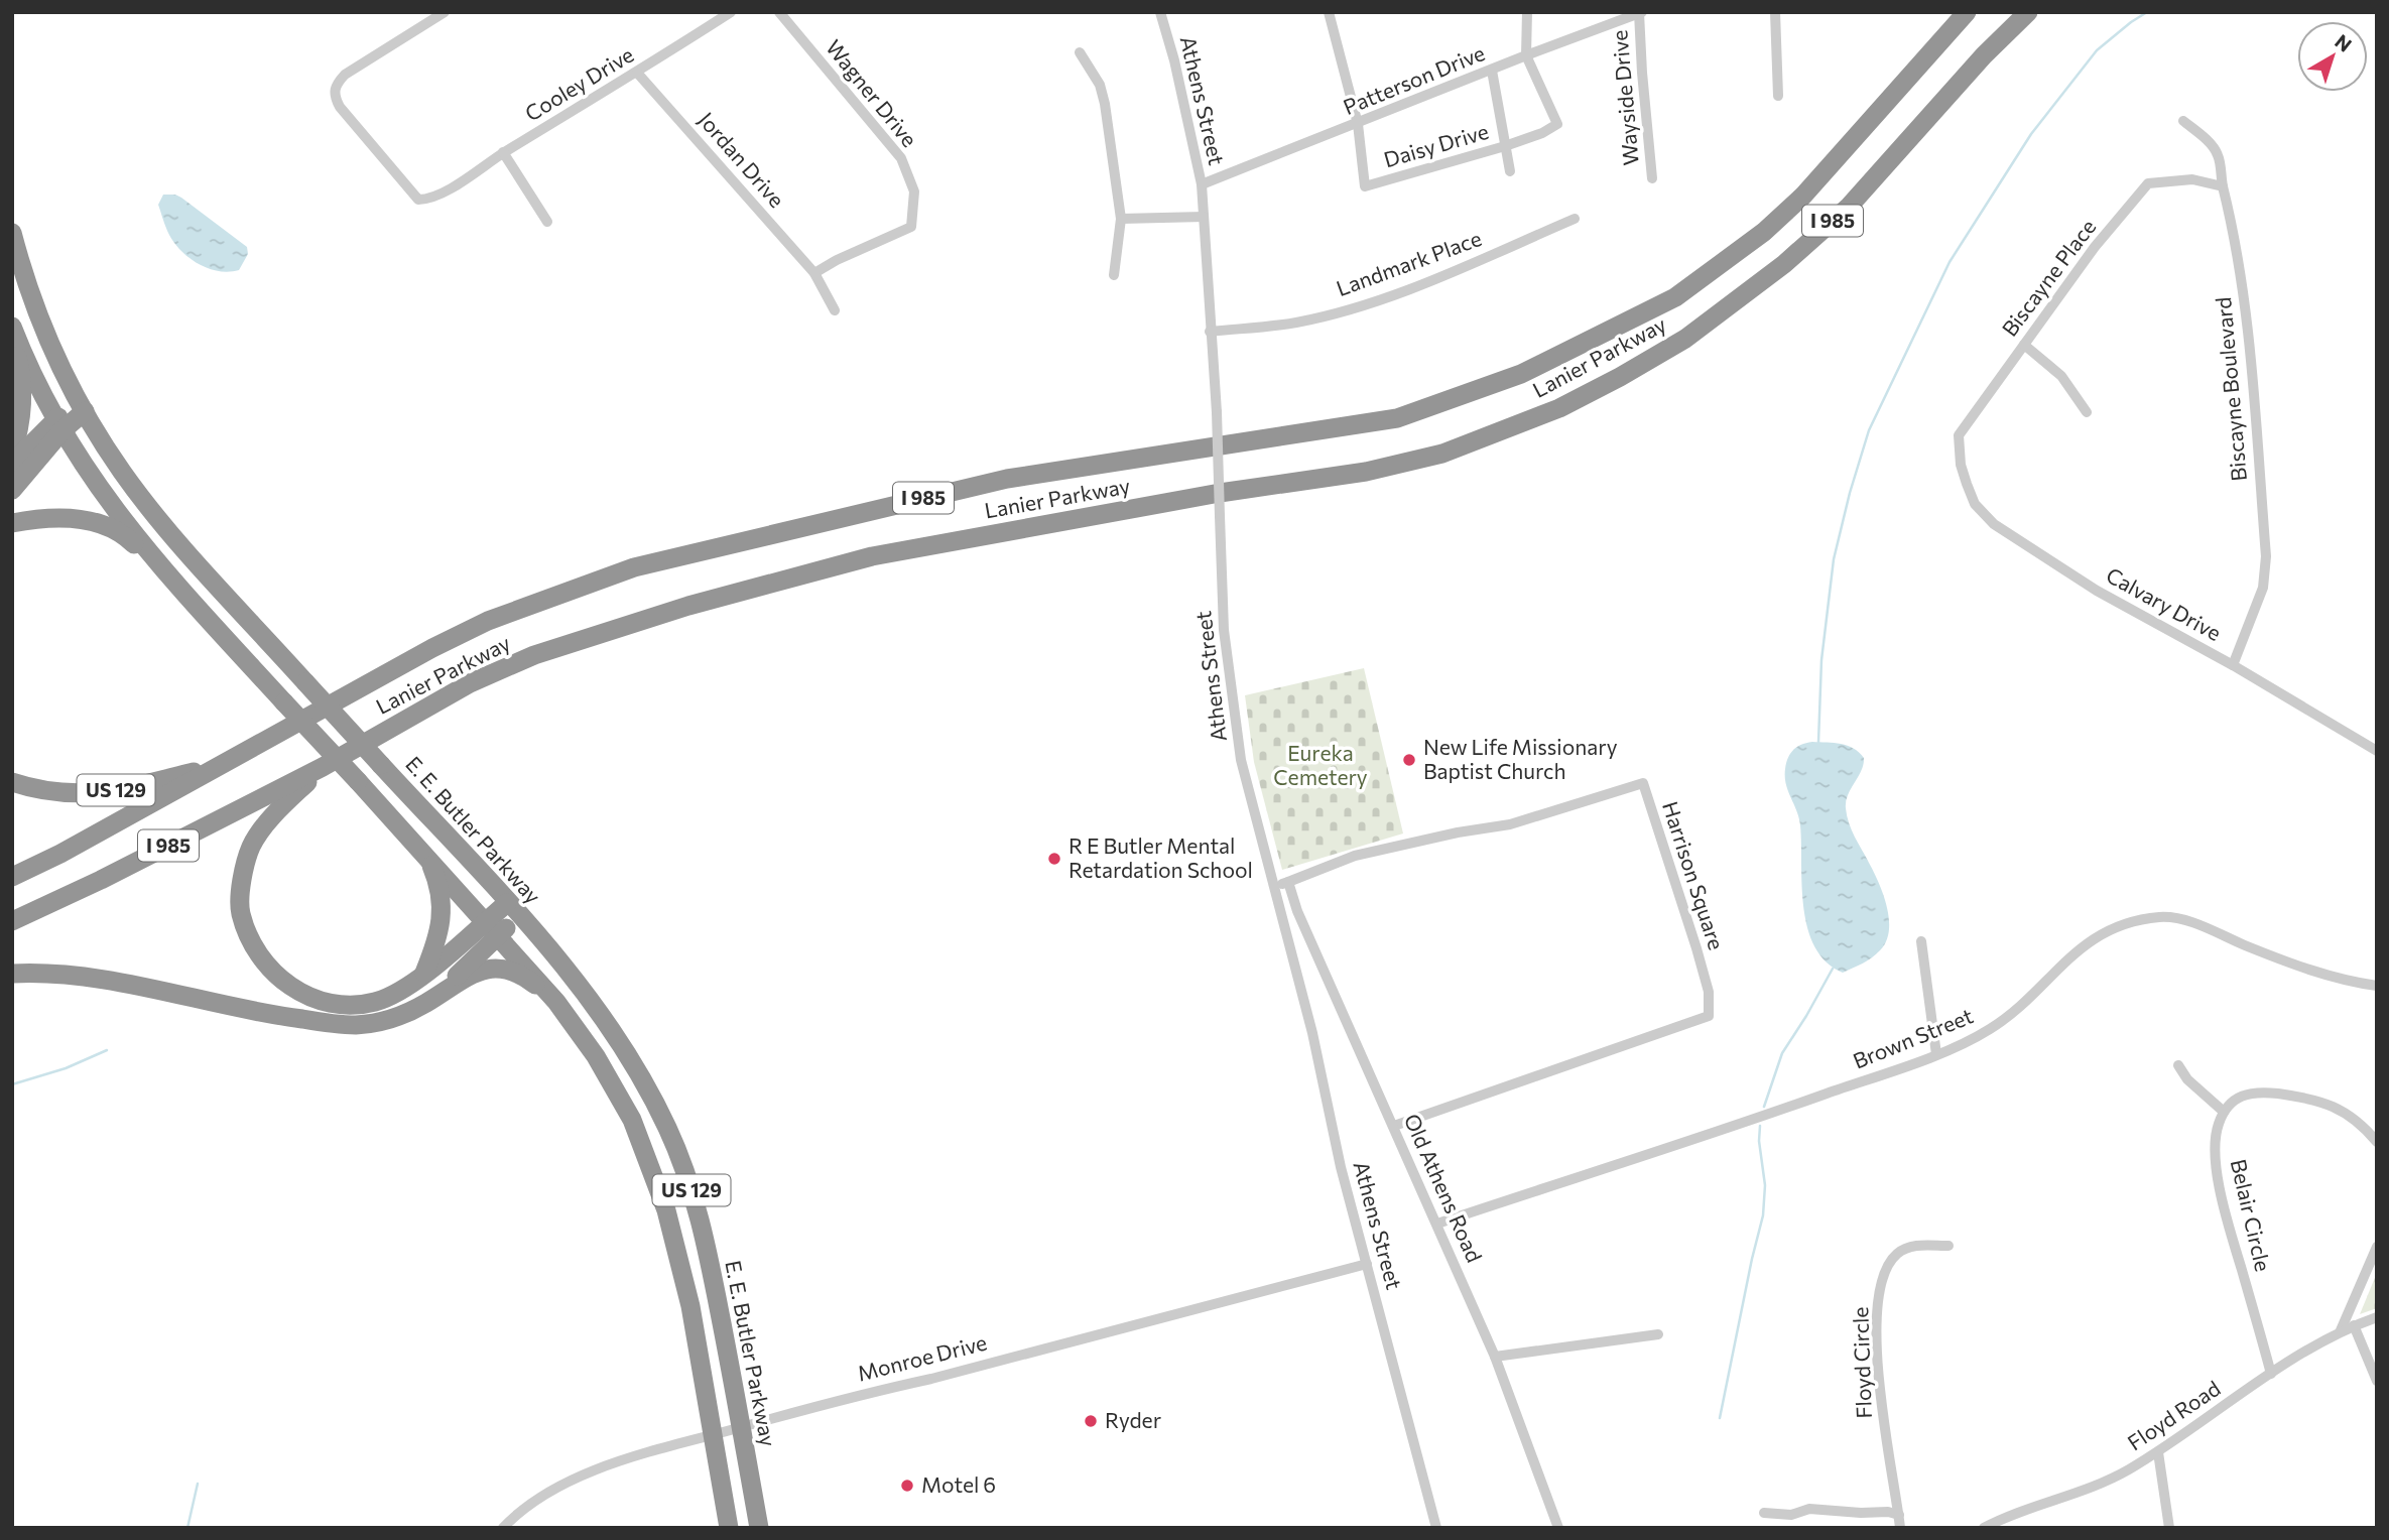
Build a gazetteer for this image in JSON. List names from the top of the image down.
{
  "streets": {
    "highway": [
      "I 985",
      "Lanier Parkway",
      "US 129",
      "E. E. Butler Parkway"
    ],
    "street": [
      "Patterson Drive",
      "Cooley Drive",
      "Wagner Drive",
      "Wayside Drive",
      "Athens Street",
      "Daisy Drive",
      "Jordan Drive",
      "Landmark Place",
      "Biscayne Place",
      "Biscayne Boulevard",
      "Calvary Drive",
      "Harrison Square",
      "Brown Street",
      "Old Athens Road",
      "Belair Circle",
      "Monroe Drive",
      "Floyd Circle",
      "Floyd Road"
    ]
  },
  "crossings": [
    ["Patterson Drive", "Wayside Drive"],
    ["Patterson Drive", "Athens Street"],
    ["Patterson Drive", "Daisy Drive"],
    ["Cooley Drive", "Jordan Drive"],
    ["Wagner Drive", "Jordan Drive"],
    ["Athens Street", "Landmark Place"],
    ["Athens Street", "Monroe Drive"],
    ["Biscayne Place", "Biscayne Boulevard"],
    ["Biscayne Place", "Calvary Drive"],
    ["Lanier Parkway", "US 129"],
    ["Biscayne Boulevard", "Calvary Drive"],
    ["US 129", "Monroe Drive"],
    ["E. E. Butler Parkway", "Monroe Drive"],
    ["Harrison Square", "Old Athens Road"],
    ["Brown Street", "Old Athens Road"],
    ["Belair Circle", "Floyd Road"]
  ],
  "parks": ["Eureka Cemetery"],
  "places": [
    "New Life Missionary Baptist Church",
    "R E Butler Mental Retardation School",
    "Ryder",
    "Motel 6"
  ],
  "north": "top right"
}
